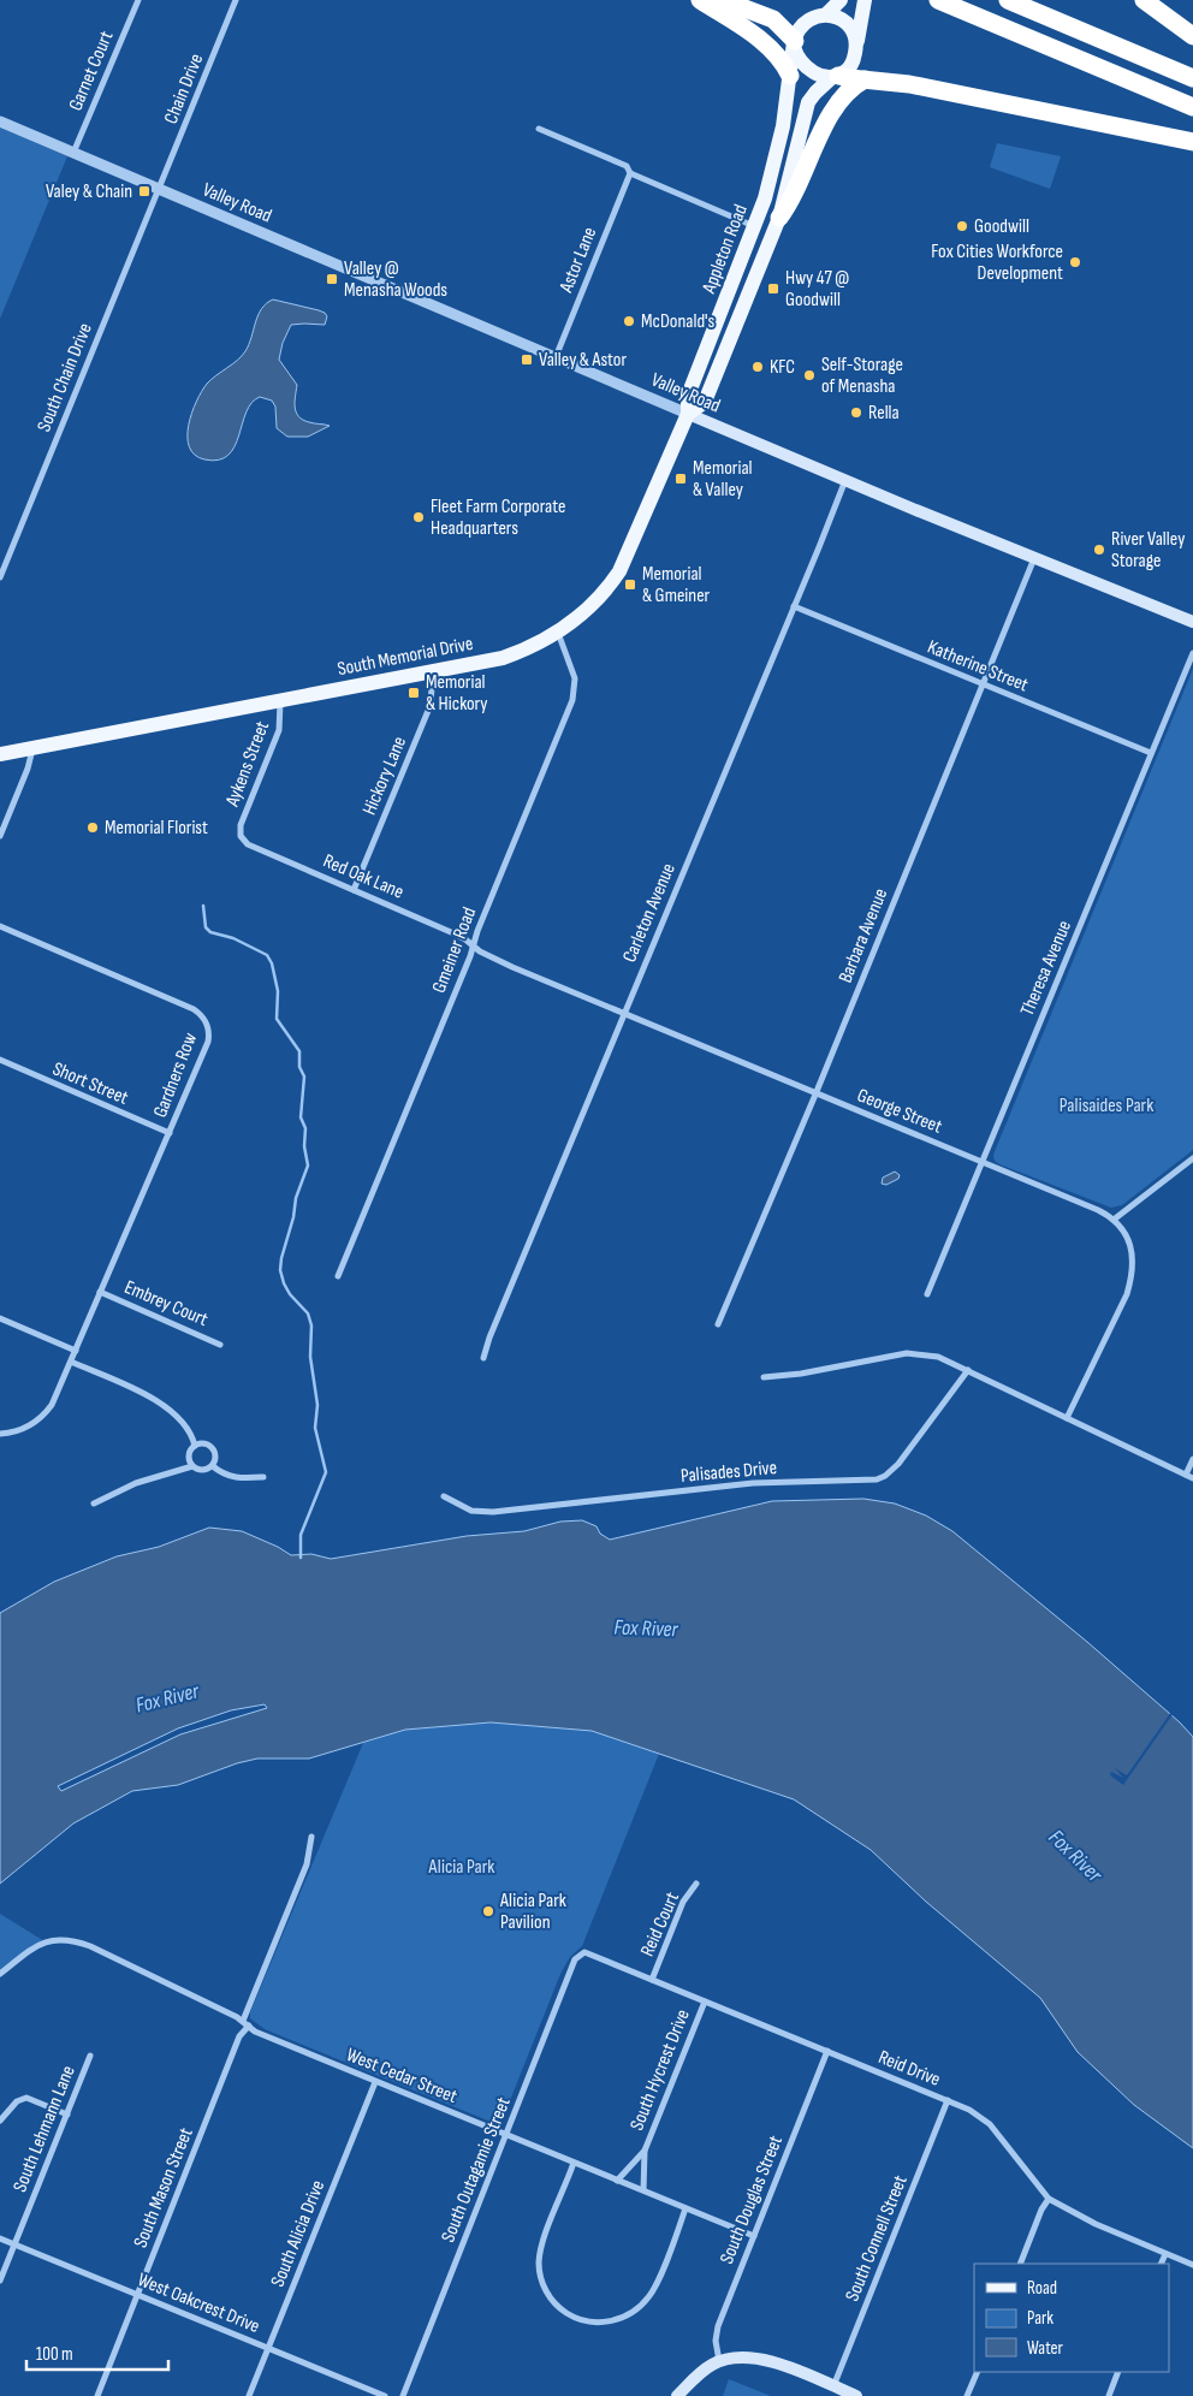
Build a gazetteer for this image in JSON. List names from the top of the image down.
{
  "streets": {
    "main road": ["Valley Road", "Appleton Road", "South Memorial Drive"],
    "street": [
      "Garnet Court",
      "Chain Drive",
      "Astor Lane",
      "South Chain Drive",
      "Katherine Street",
      "Aykens Street",
      "Hickory Lane",
      "Red Oak Lane",
      "Carleton Avenue",
      "Barbara Avenue",
      "Gmeiner Road",
      "Theresa Avenue",
      "Gardners Row",
      "Short Street",
      "George Street",
      "Embrey Court",
      "Palisades Drive",
      "Reid Court",
      "Reid Drive",
      "South Hycrest Drive",
      "West Cedar Street",
      "South Lehmann Lane",
      "South Outagamie Street",
      "South Mason Street",
      "South Douglas Street",
      "South Alicia Drive",
      "South Connell Street",
      "West Oakcrest Drive"
    ]
  },
  "crossings": [
    ["Garnet Court", "Valley Road"],
    ["Chain Drive", "Valley Road"],
    ["Chain Drive", "South Chain Drive"],
    ["Valley Road", "Appleton Road"],
    ["Valley Road", "Astor Lane"],
    ["Valley Road", "South Chain Drive"],
    ["Valley Road", "South Memorial Drive"],
    ["Valley Road", "Carleton Avenue"],
    ["Valley Road", "Barbara Avenue"],
    ["Appleton Road", "South Memorial Drive"],
    ["South Memorial Drive", "Aykens Street"],
    ["South Memorial Drive", "Hickory Lane"],
    ["South Memorial Drive", "Gmeiner Road"],
    ["Katherine Street", "Carleton Avenue"],
    ["Katherine Street", "Barbara Avenue"],
    ["Katherine Street", "Theresa Avenue"],
    ["Aykens Street", "Red Oak Lane"],
    ["Hickory Lane", "Red Oak Lane"],
    ["Red Oak Lane", "Gmeiner Road"],
    ["Red Oak Lane", "George Street"],
    ["Carleton Avenue", "George Street"],
    ["Barbara Avenue", "George Street"],
    ["Gmeiner Road", "George Street"],
    ["Theresa Avenue", "George Street"],
    ["Gardners Row", "Short Street"],
    ["Gardners Row", "Embrey Court"],
    ["Reid Court", "Reid Drive"],
    ["Reid Drive", "South Hycrest Drive"],
    ["Reid Drive", "South Outagamie Street"],
    ["Reid Drive", "South Douglas Street"],
    ["Reid Drive", "South Connell Street"],
    ["South Hycrest Drive", "West Cedar Street"],
    ["West Cedar Street", "South Outagamie Street"],
    ["West Cedar Street", "South Mason Street"],
    ["West Cedar Street", "South Douglas Street"],
    ["West Cedar Street", "South Alicia Drive"],
    ["South Lehmann Lane", "West Oakcrest Drive"],
    ["South Mason Street", "West Oakcrest Drive"],
    ["South Alicia Drive", "West Oakcrest Drive"]
  ],
  "water": ["Fox River"],
  "parks": ["Palisaides Park", "Alicia Park"],
  "places": {
    "transit": [
      "Valey & Chain",
      "Valley @ Menasha Woods",
      "Hwy 47 @ Goodwill",
      "Valley & Astor",
      "Memorial & Valley",
      "Memorial & Gmeiner",
      "Memorial & Hickory"
    ],
    "other": [
      "Goodwill",
      "Fox Cities Workforce Development",
      "McDonald's",
      "KFC",
      "Self-Storage of Menasha",
      "Rella",
      "Fleet Farm Corporate Headquarters",
      "River Valley Storage",
      "Memorial Florist",
      "Alicia Park Pavilion"
    ]
  },
  "legend": ["Road", "Park", "Water"],
  "scale_bar": "100 m"
}
